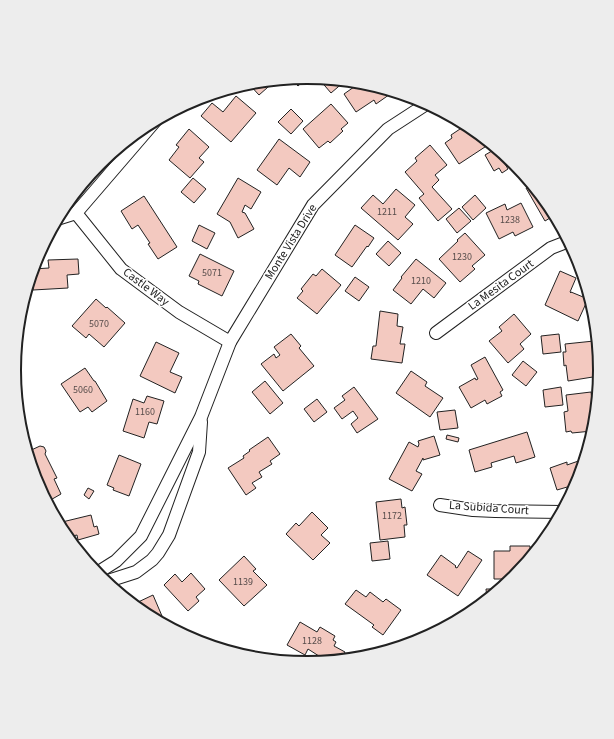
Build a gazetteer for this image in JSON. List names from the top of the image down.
{
  "streets": {
    "street": [
      "Monte Vista Drive",
      "La Mesita Court",
      "Castle Way",
      "La Subida Court"
    ]
  },
  "crossings": [
    ["Monte Vista Drive", "Castle Way"]
  ],
  "house_numbers": [
    "1211",
    "1238",
    "1230",
    "5071",
    "1210",
    "5070",
    "5060",
    "1160",
    "1172",
    "1139",
    "1128"
  ]
}
